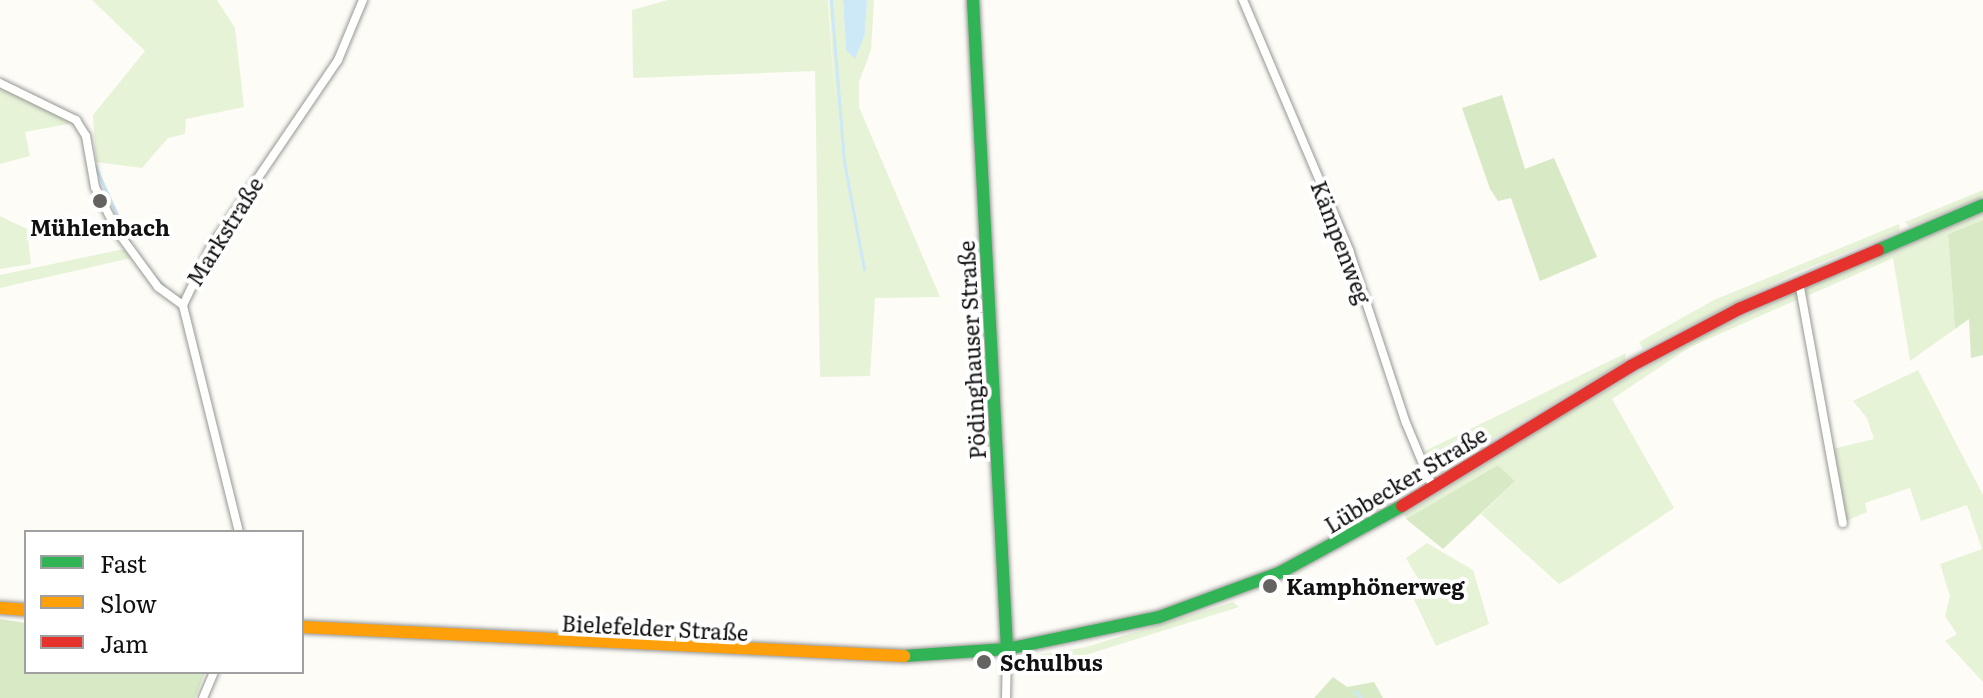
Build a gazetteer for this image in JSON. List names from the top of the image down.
{
  "streets": {
    "main road": ["Pödinghauser Straße", "Lübbecker Straße", "Bielefelder Straße"],
    "street": ["Markstraße", "Kämpenweg"]
  },
  "crossings": [
    ["Kämpenweg", "Lübbecker Straße"],
    ["Pödinghauser Straße", "Lübbecker Straße"],
    ["Pödinghauser Straße", "Bielefelder Straße"],
    ["Lübbecker Straße", "Bielefelder Straße"]
  ],
  "places": ["Mühlenbach", "Kamphönerweg", "Schulbus"],
  "legend": ["Fast", "Slow", "Jam"]
}
